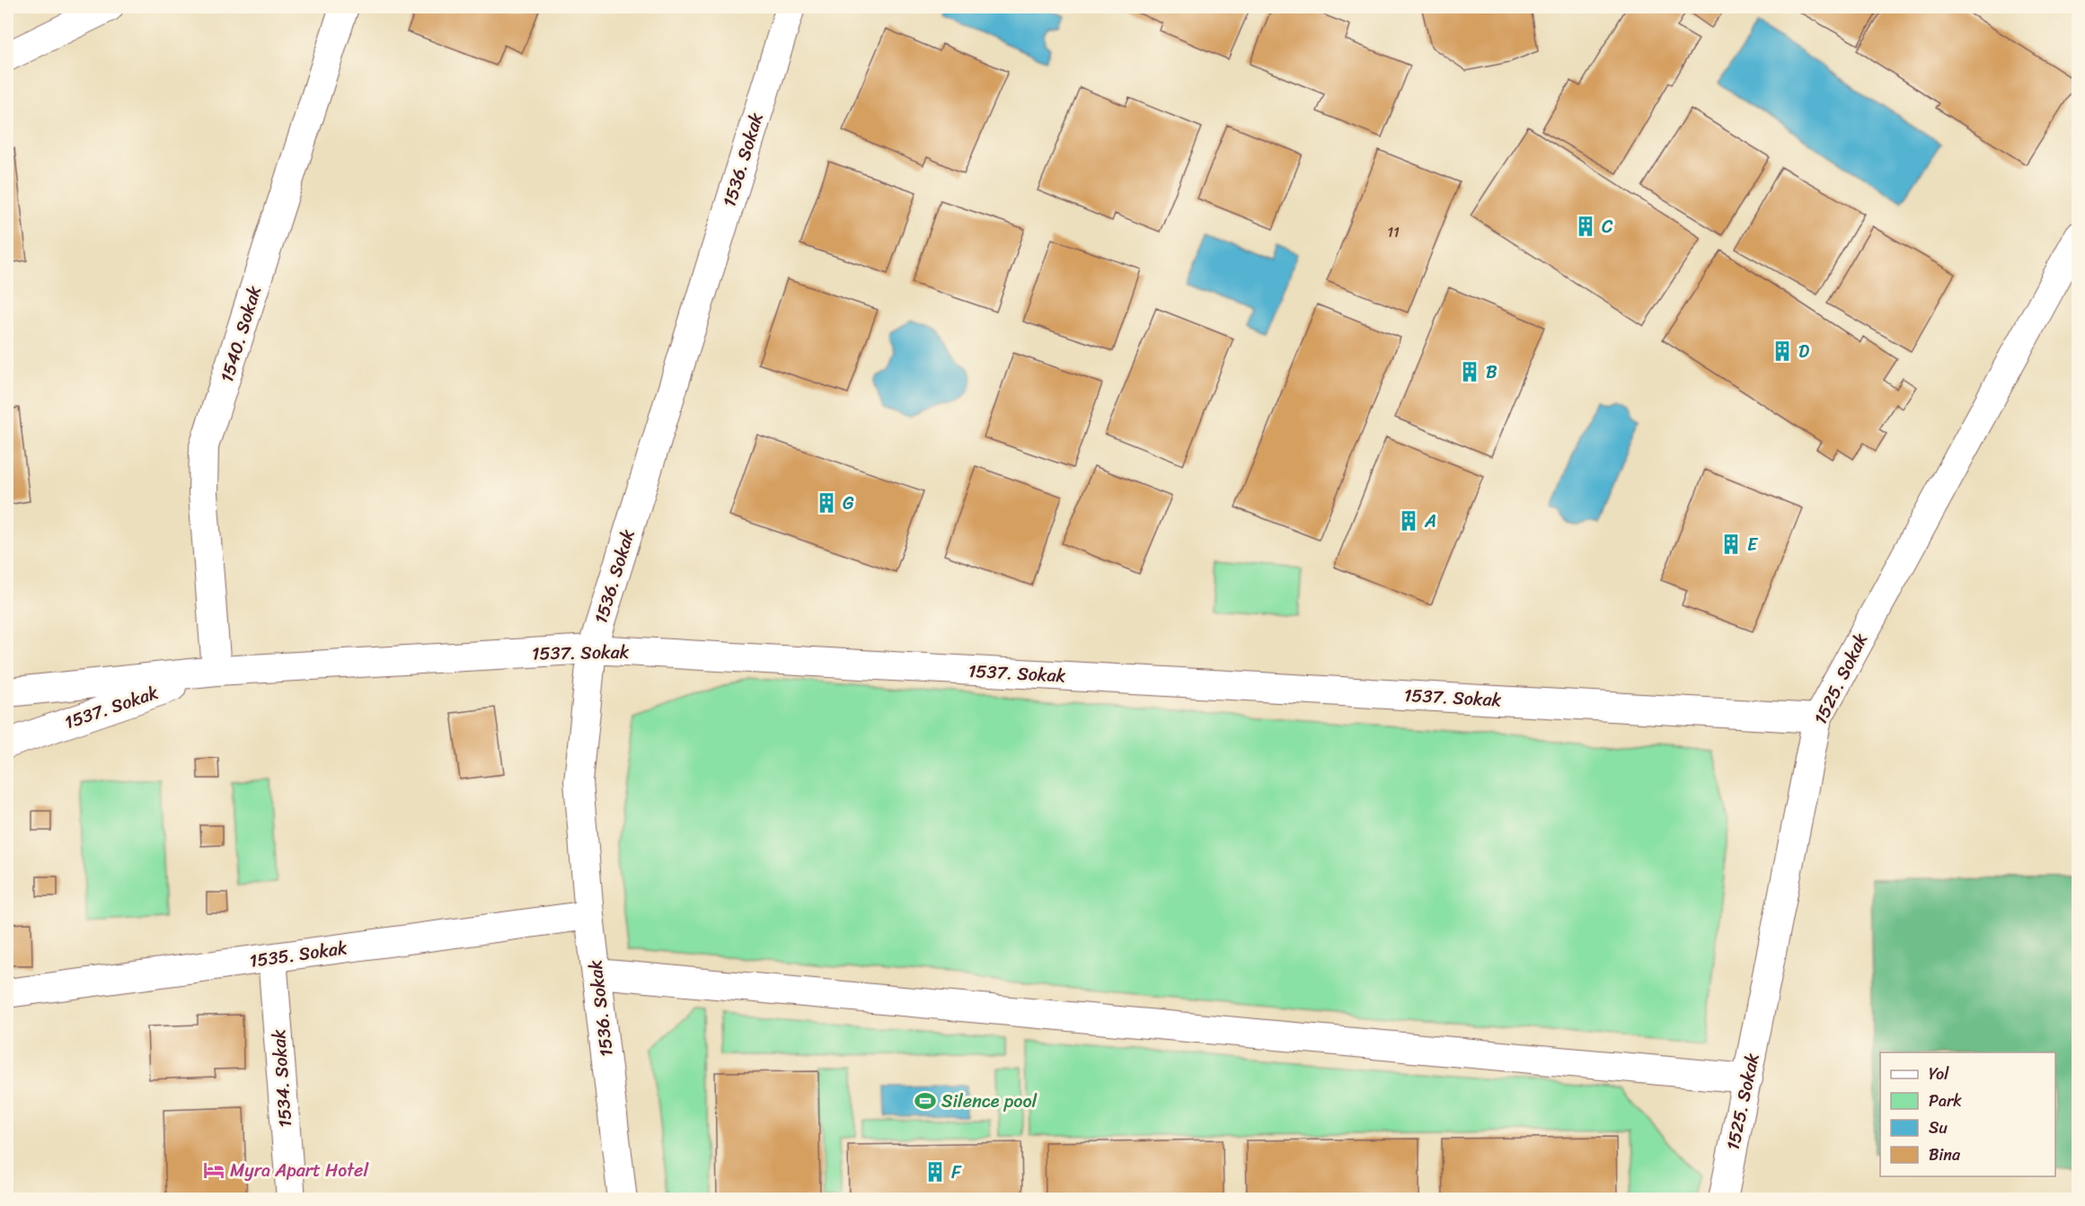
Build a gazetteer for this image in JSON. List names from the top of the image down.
{
  "streets": {
    "street": [
      "1536. Sokak",
      "1540. Sokak",
      "1537. Sokak",
      "1525. Sokak",
      "1535. Sokak",
      "1534. Sokak"
    ]
  },
  "crossings": [
    ["1536. Sokak", "1537. Sokak"],
    ["1536. Sokak", "1535. Sokak"],
    ["1540. Sokak", "1537. Sokak"],
    ["1537. Sokak", "1525. Sokak"],
    ["1535. Sokak", "1534. Sokak"]
  ],
  "places": {
    "building": [
      "C",
      "D",
      "B",
      "G",
      "A",
      "E",
      "F"
    ],
    "sports": ["Silence pool"],
    "hotel": ["Myra Apart Hotel"]
  },
  "house_numbers": ["11"],
  "legend": [
    "Yol",
    "Park",
    "Su",
    "Bina"
  ]
}
